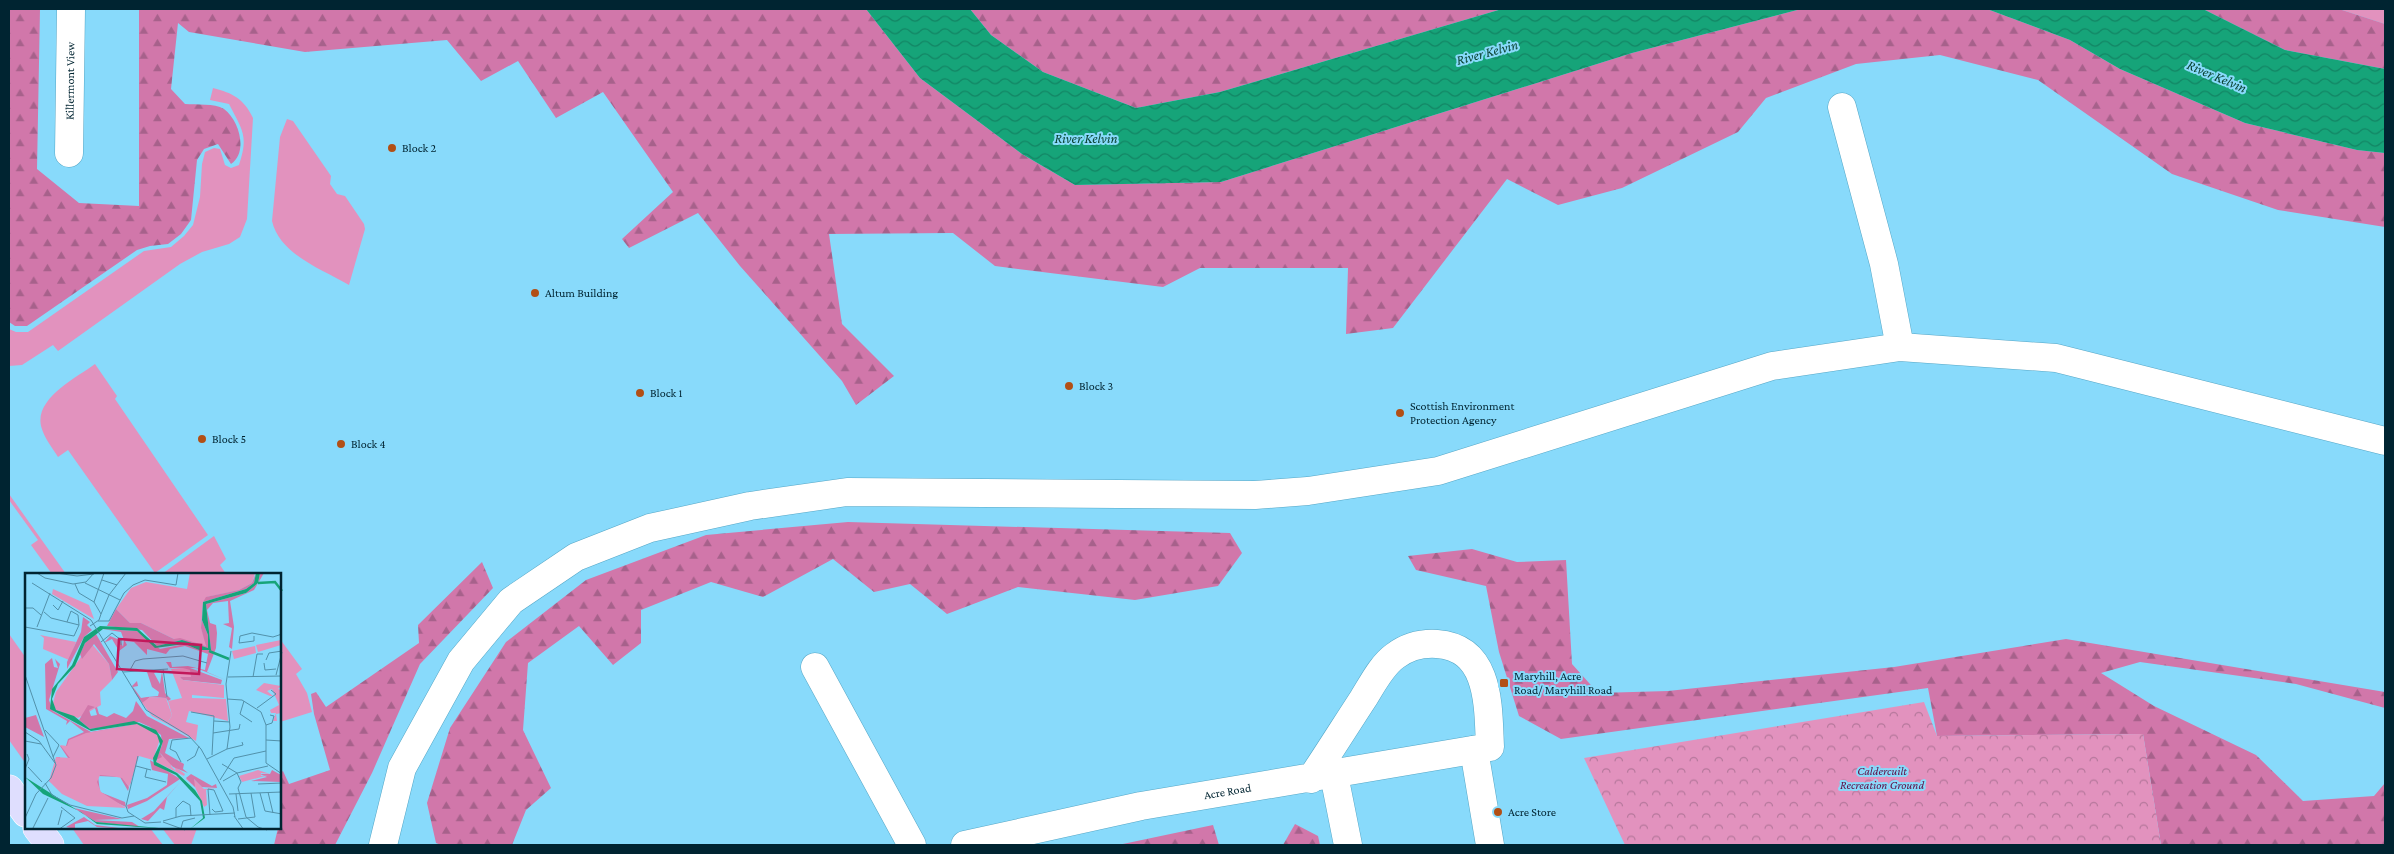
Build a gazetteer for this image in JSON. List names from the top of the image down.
{
  "streets": {
    "street": ["Killermont View", "Acre Road"]
  },
  "water": ["River Kelvin"],
  "parks": ["Caldercuilt Recreation Ground"],
  "places": {
    "other": [
      "Block 2",
      "Altum Building",
      "Block 3",
      "Block 1",
      "Scottish Environment Protection Agency",
      "Block 5",
      "Block 4",
      "Acre Store"
    ],
    "transit": ["Maryhill, Acre Road/ Maryhill Road"]
  }
}
